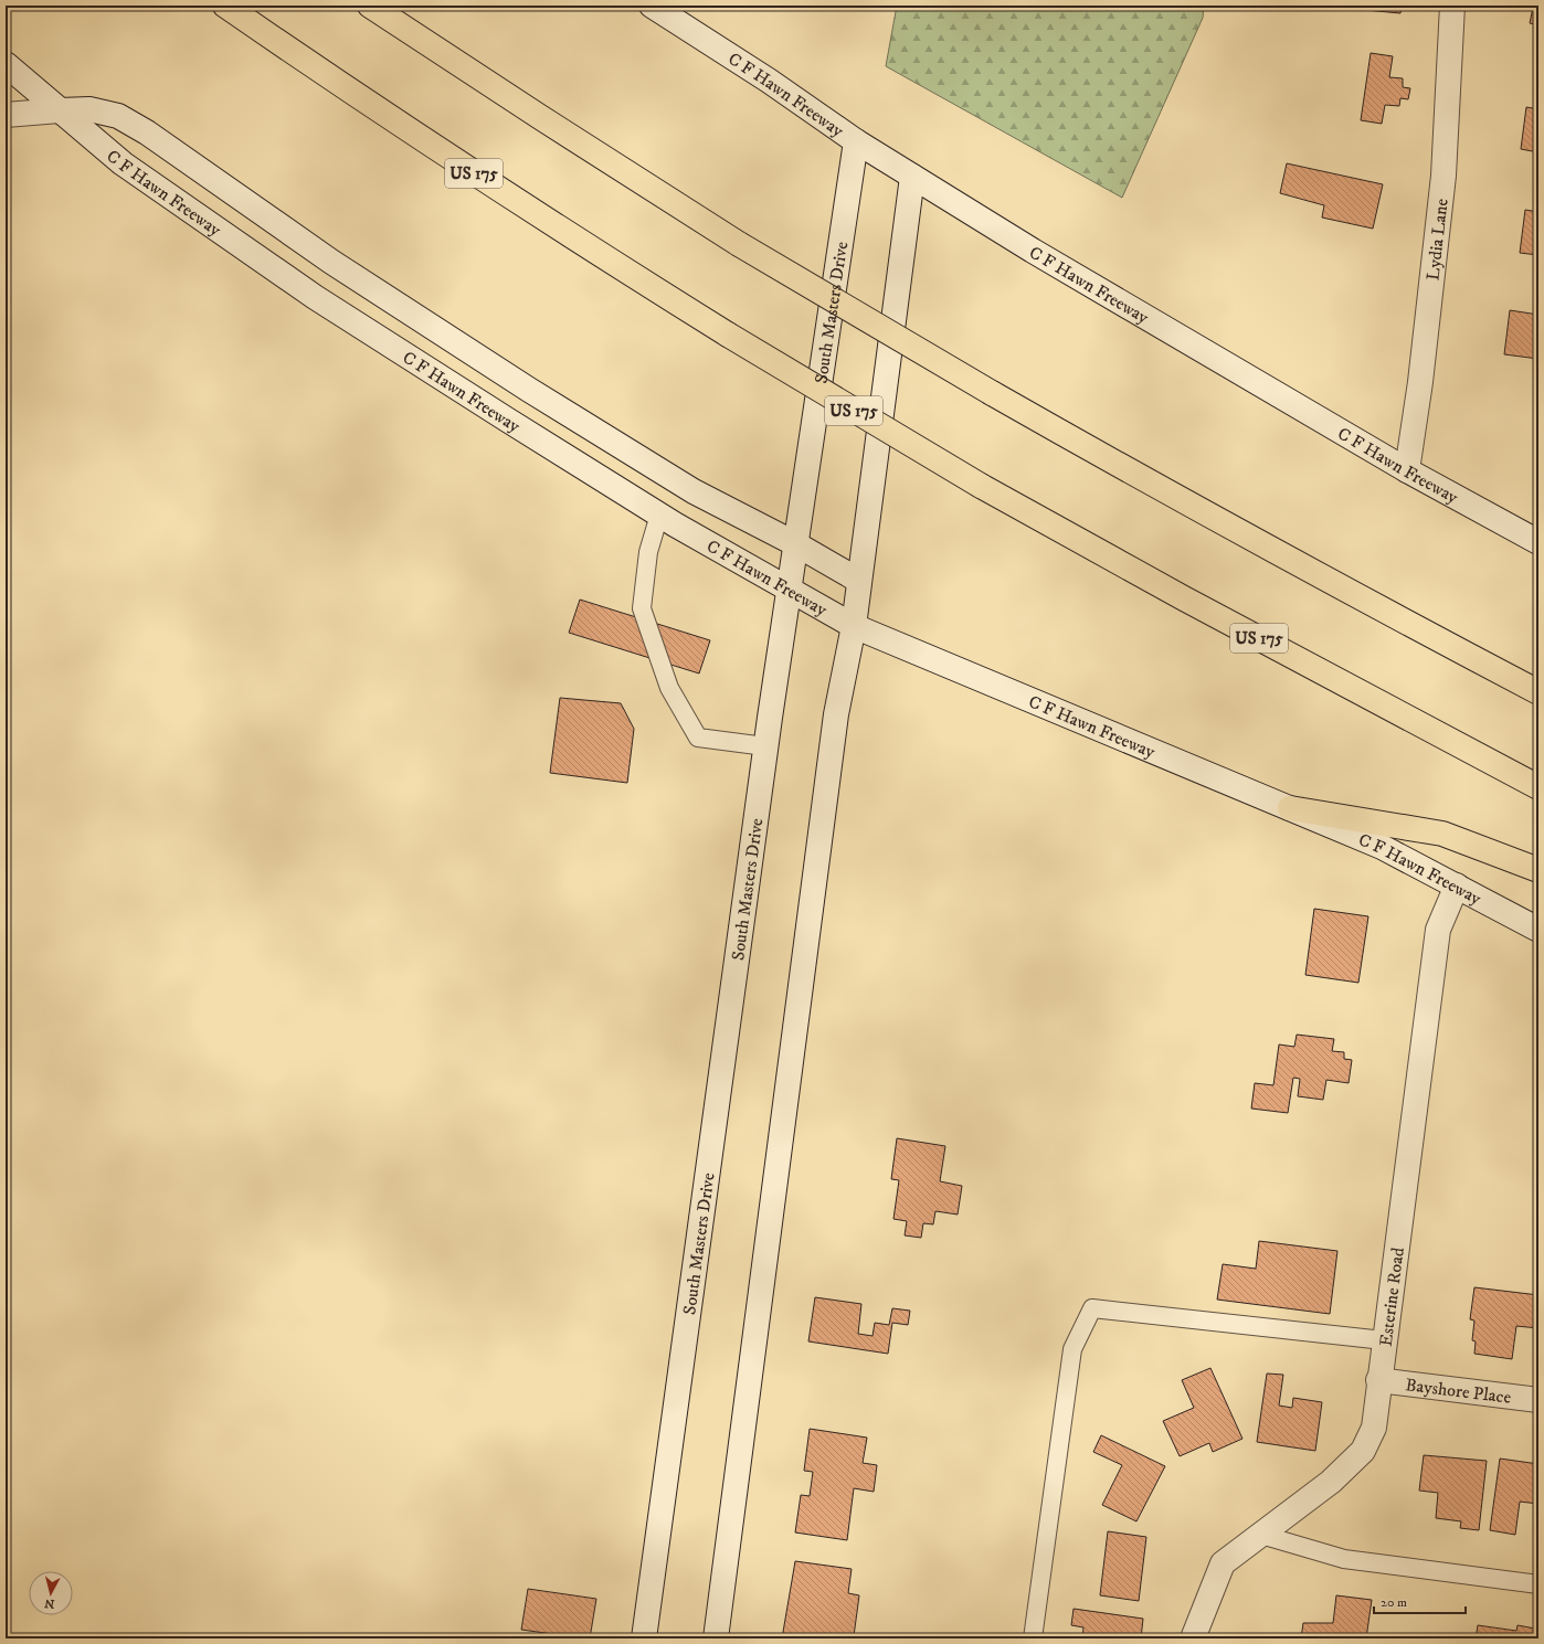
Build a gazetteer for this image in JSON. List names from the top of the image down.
{
  "streets": {
    "highway": ["US 175"],
    "main road": [
      "C F Hawn Freeway",
      "Lydia Lane",
      "South Masters Drive",
      "Esterine Road",
      "Bayshore Place"
    ]
  },
  "crossings": [
    ["C F Hawn Freeway", "Lydia Lane"],
    ["C F Hawn Freeway", "South Masters Drive"],
    ["C F Hawn Freeway", "Esterine Road"],
    ["Esterine Road", "Bayshore Place"]
  ],
  "scale_bar": "20 m",
  "north": "bottom"
}
